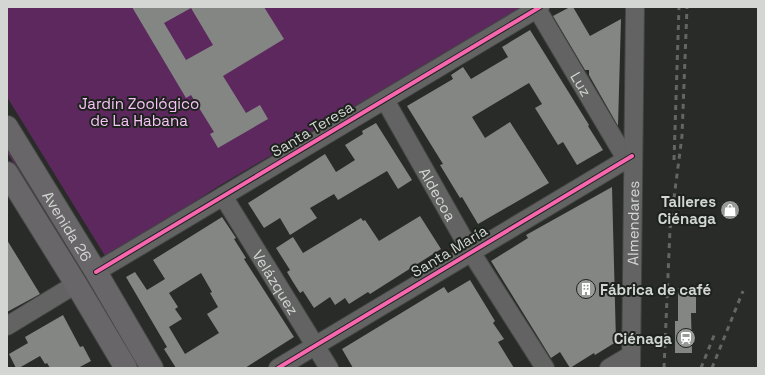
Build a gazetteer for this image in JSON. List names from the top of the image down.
{
  "streets": {
    "main road": ["Avenida 26"],
    "street": [
      "Luz",
      "Santa Teresa",
      "Aldecoa",
      "Almendares",
      "Santa María",
      "Velázquez"
    ]
  },
  "crossings": [
    ["Luz", "Santa Teresa"],
    ["Luz", "Almendares"],
    ["Luz", "Santa María"],
    ["Santa Teresa", "Aldecoa"],
    ["Santa Teresa", "Avenida 26"],
    ["Santa Teresa", "Velázquez"],
    ["Aldecoa", "Santa María"],
    ["Almendares", "Santa María"],
    ["Santa María", "Velázquez"]
  ],
  "parks": ["Jardín Zoológico de La Habana"],
  "places": {
    "shop": ["Talleres Ciénaga"],
    "building": ["Fábrica de café"],
    "station": ["Ciénaga"]
  }
}
